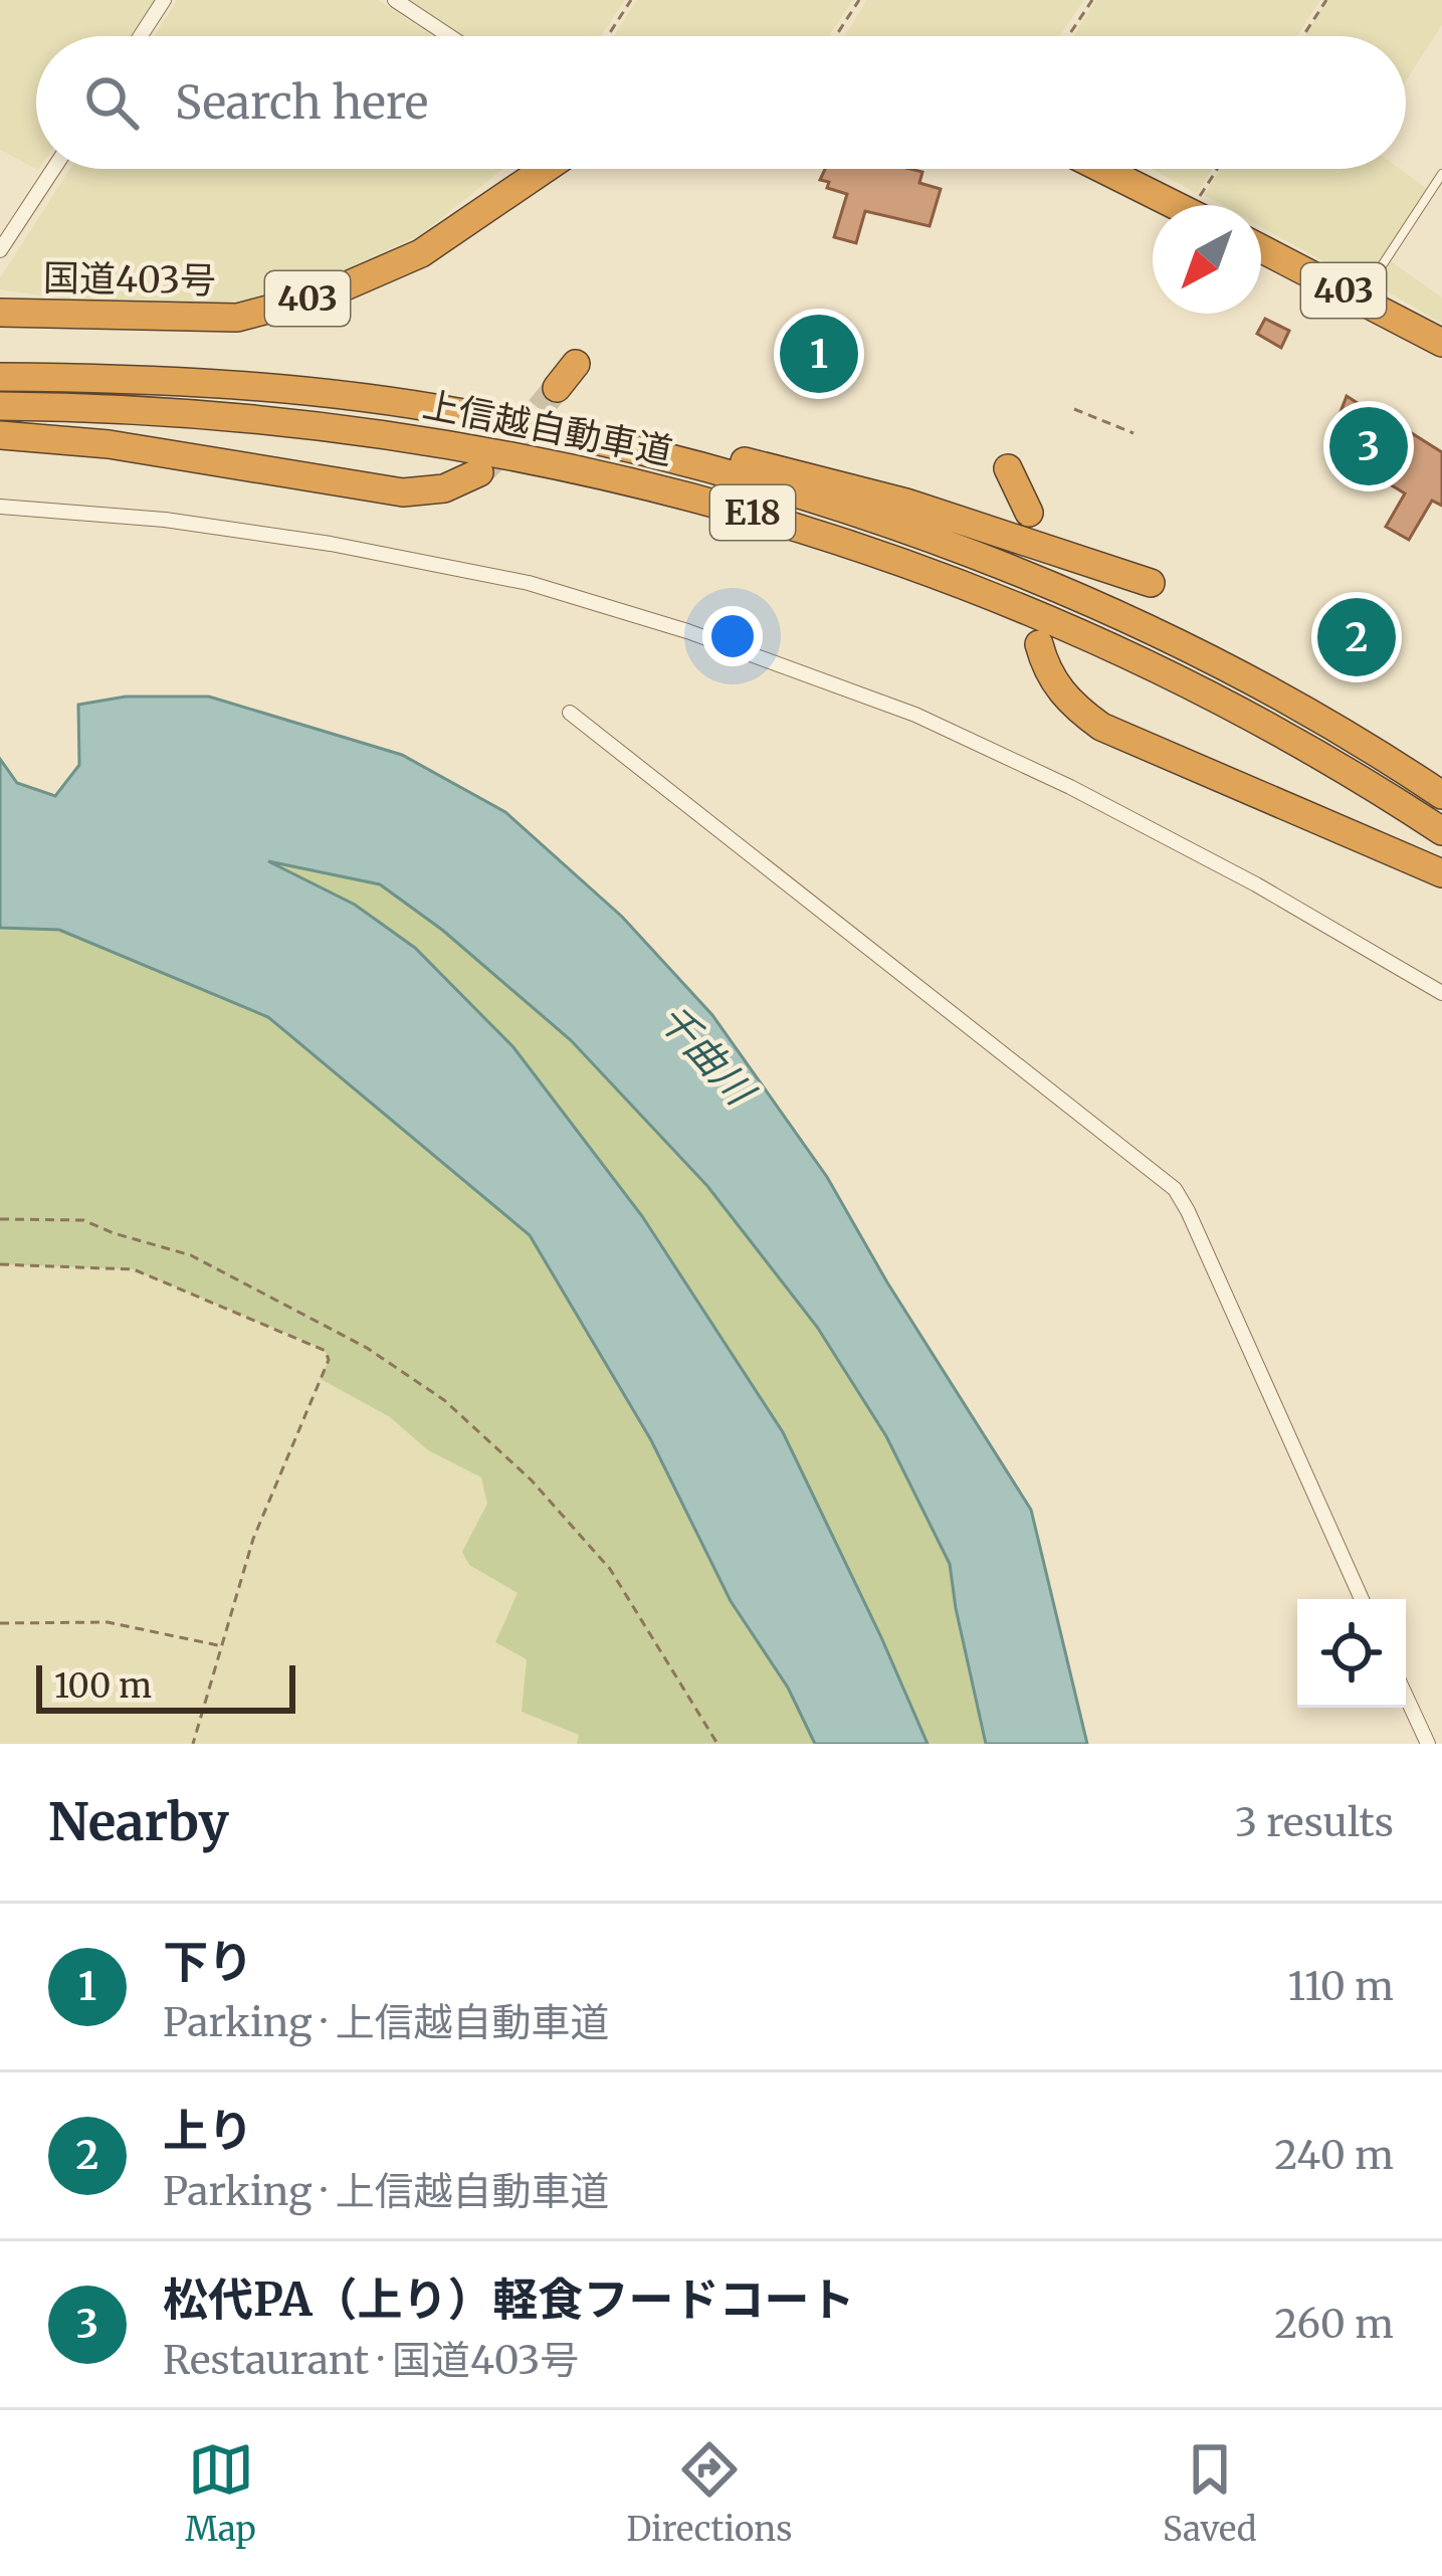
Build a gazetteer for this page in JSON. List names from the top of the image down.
{
  "streets": {
    "highway": [
      "国道403号",
      "403",
      "上信越自動車道",
      "E18"
    ]
  },
  "water": ["千曲川"],
  "scale_bar": "100 m",
  "north": "bottom left",
  "page": {
    "search": "Search here",
    "pins": ["1", "3", "2"],
    "scale": "100 m",
    "heading": ["Nearby", "3 results"],
    "list": [
      {
        "mark": "1",
        "name": "下り",
        "note": "Parking · 上信越自動車道",
        "value": "110 m"
      },
      {
        "mark": "2",
        "name": "上り",
        "note": "Parking · 上信越自動車道",
        "value": "240 m"
      },
      {
        "mark": "3",
        "name": "松代PA（上り）軽食フードコート",
        "note": "Restaurant · 国道403号",
        "value": "260 m"
      }
    ],
    "nav": ["Map", "Directions", "Saved"]
  }
}
